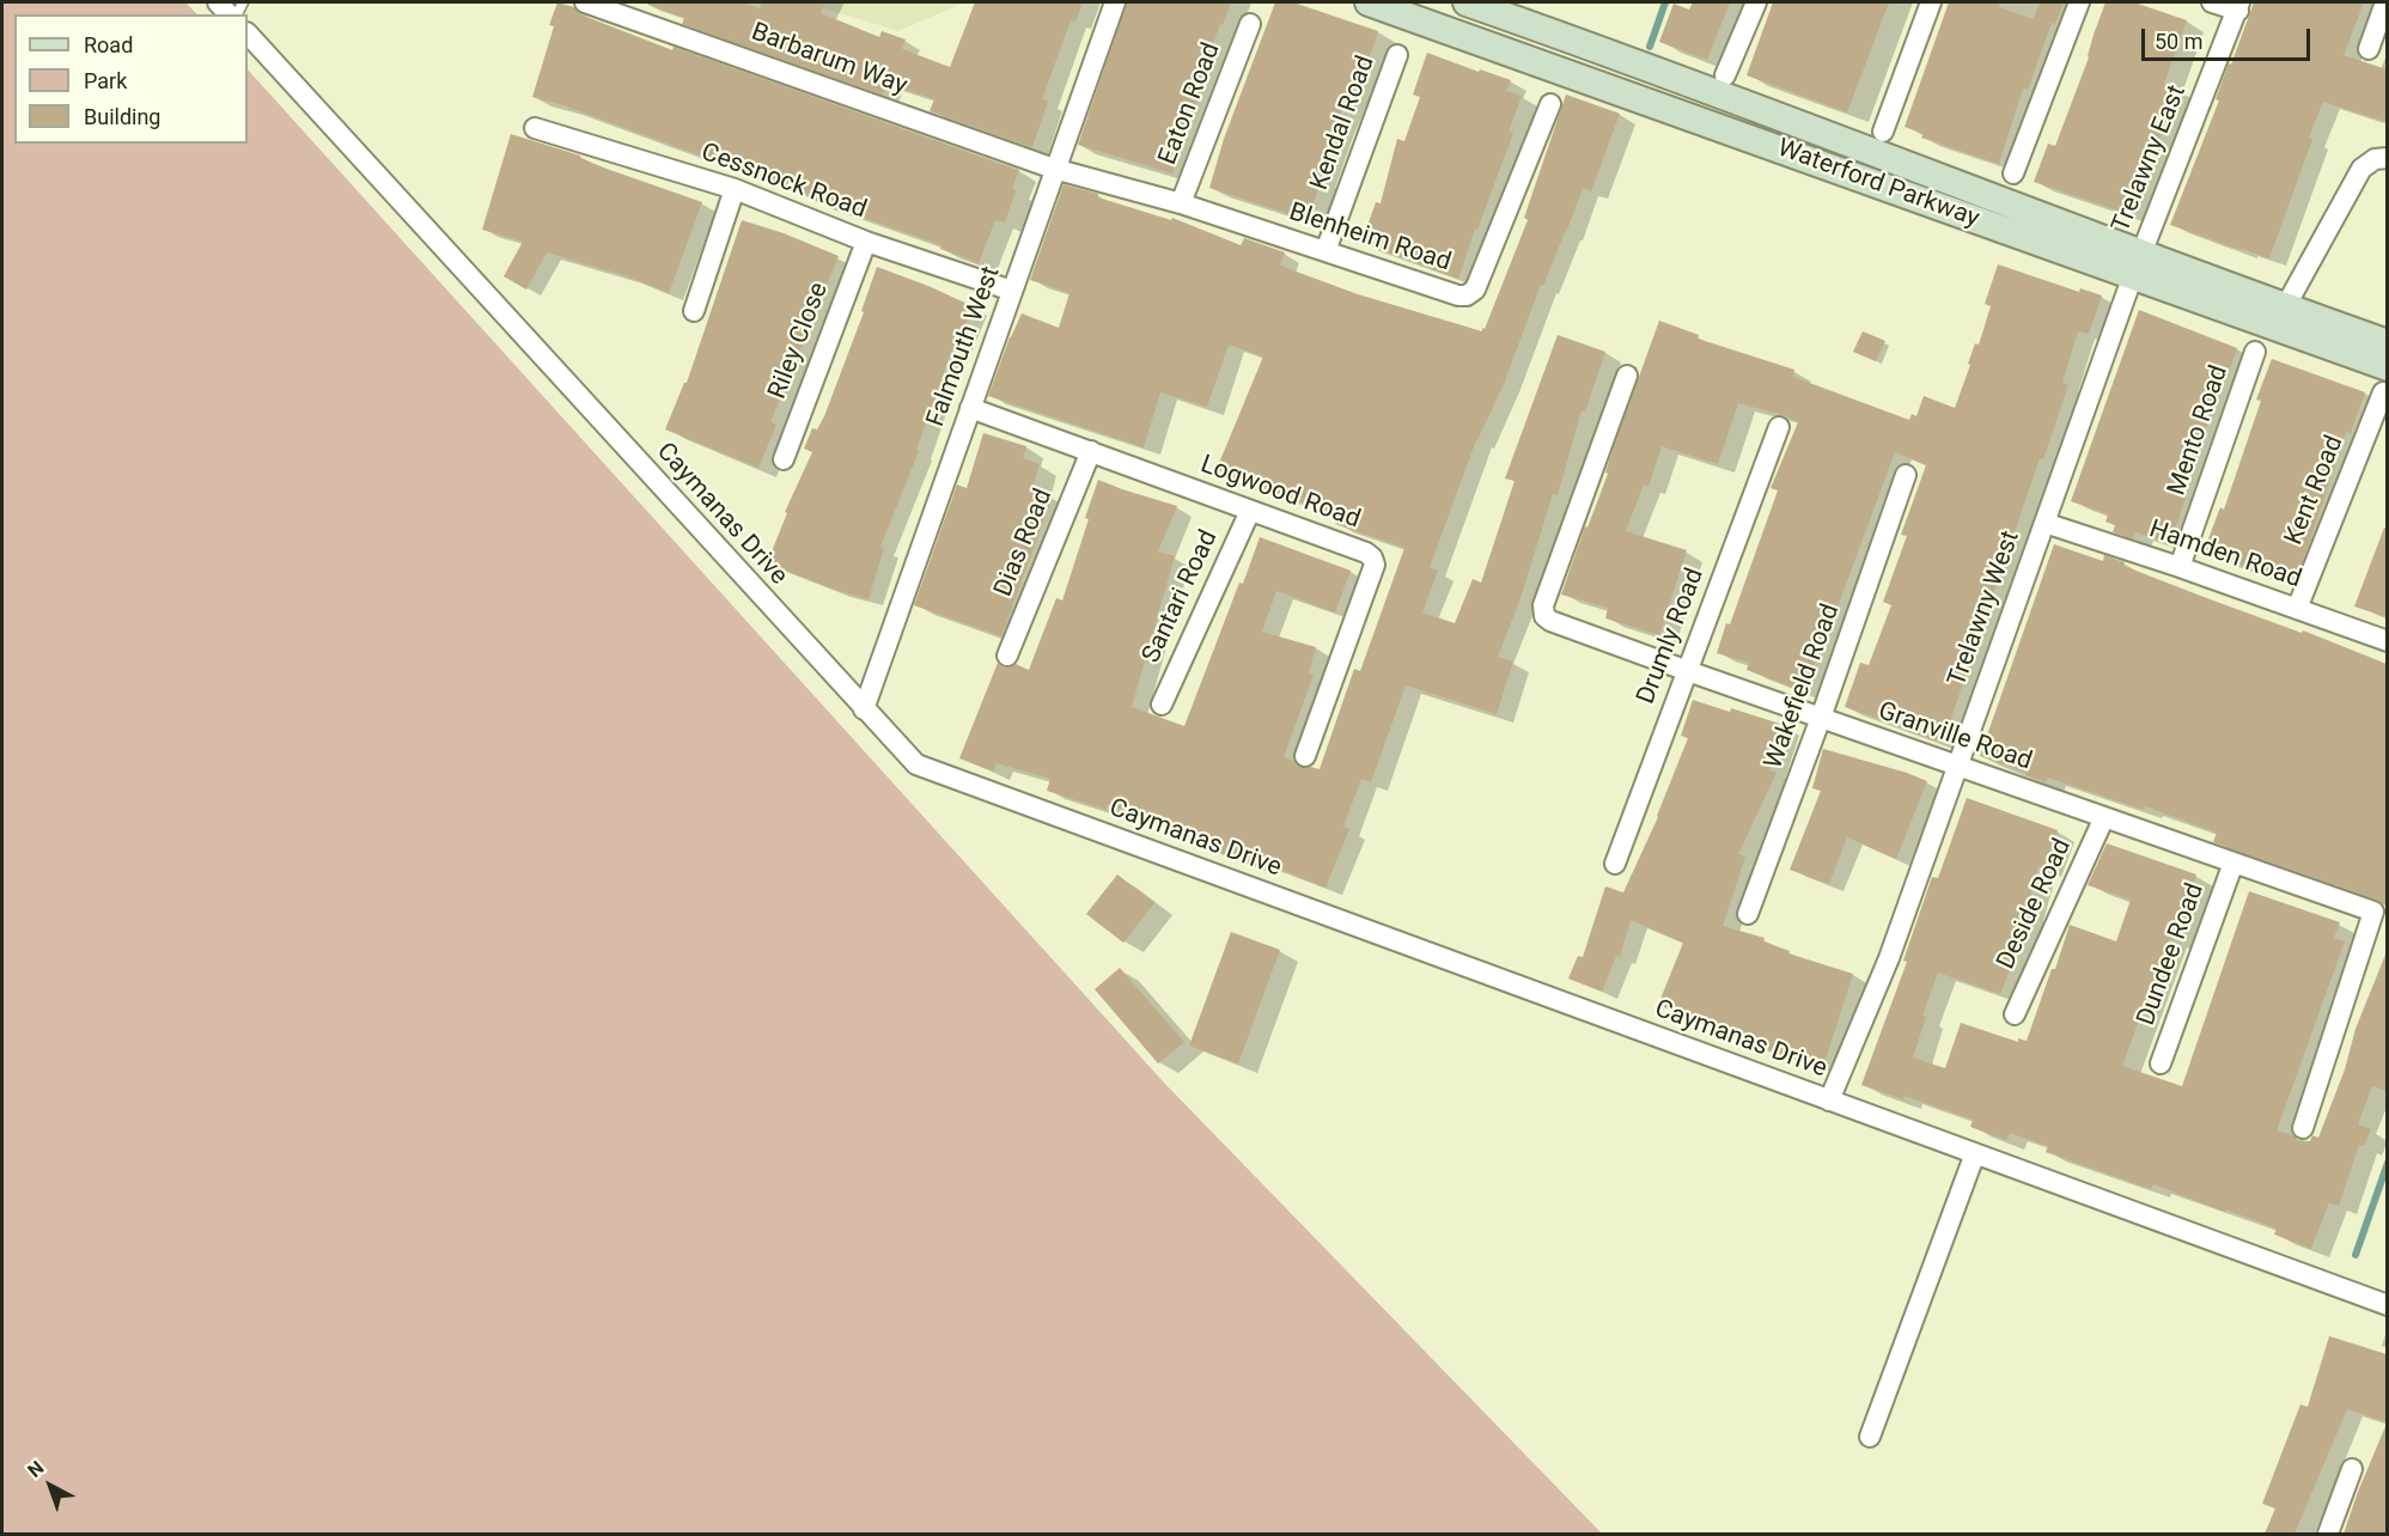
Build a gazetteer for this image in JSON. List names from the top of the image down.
{
  "streets": {
    "street": [
      "Barbarum Way",
      "Eaton Road",
      "Kendal Road",
      "Trelawny East",
      "Cessnock Road",
      "Waterford Parkway",
      "Blenheim Road",
      "Riley Close",
      "Falmouth West",
      "Mento Road",
      "Kent Road",
      "Logwood Road",
      "Caymanas Drive",
      "Dias Road",
      "Hamden Road",
      "Santari Road",
      "Trelawny West",
      "Drumly Road",
      "Wakefield Road",
      "Granville Road",
      "Deside Road",
      "Dundee Road"
    ]
  },
  "crossings": [
    ["Barbarum Way", "Blenheim Road"],
    ["Barbarum Way", "Falmouth West"],
    ["Eaton Road", "Blenheim Road"],
    ["Kendal Road", "Blenheim Road"],
    ["Trelawny East", "Waterford Parkway"],
    ["Trelawny East", "Trelawny West"],
    ["Cessnock Road", "Riley Close"],
    ["Cessnock Road", "Falmouth West"],
    ["Waterford Parkway", "Kent Road"],
    ["Waterford Parkway", "Trelawny West"],
    ["Blenheim Road", "Falmouth West"],
    ["Falmouth West", "Logwood Road"],
    ["Falmouth West", "Caymanas Drive"],
    ["Mento Road", "Hamden Road"],
    ["Kent Road", "Hamden Road"],
    ["Logwood Road", "Dias Road"],
    ["Logwood Road", "Santari Road"],
    ["Caymanas Drive", "Trelawny West"],
    ["Hamden Road", "Trelawny West"],
    ["Trelawny West", "Granville Road"],
    ["Drumly Road", "Granville Road"],
    ["Wakefield Road", "Granville Road"],
    ["Granville Road", "Deside Road"],
    ["Granville Road", "Dundee Road"]
  ],
  "legend": ["Road", "Park", "Building"],
  "scale_bar": "50 m",
  "north": "top left"
}
